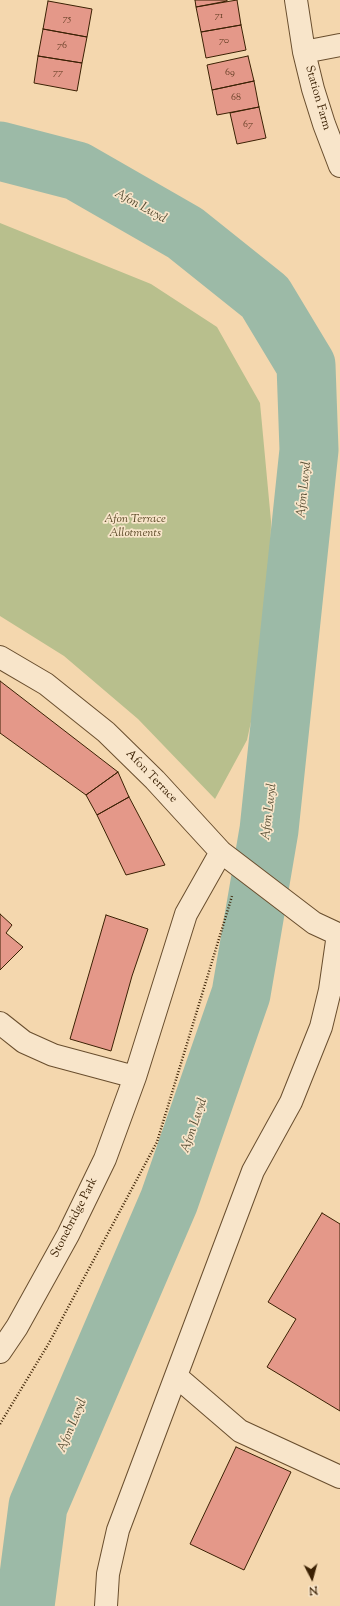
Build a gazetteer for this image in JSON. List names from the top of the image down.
{
  "streets": {
    "street": ["Station Farm", "Afon Terrace", "Stonebridge Park"]
  },
  "crossings": [
    ["Afon Terrace", "Stonebridge Park"]
  ],
  "water": ["Afon Lwyd"],
  "parks": ["Afon Terrace Allotments"],
  "house_numbers": [
    "71",
    "75",
    "70",
    "76",
    "77",
    "69",
    "68",
    "67"
  ],
  "north": "bottom"
}
